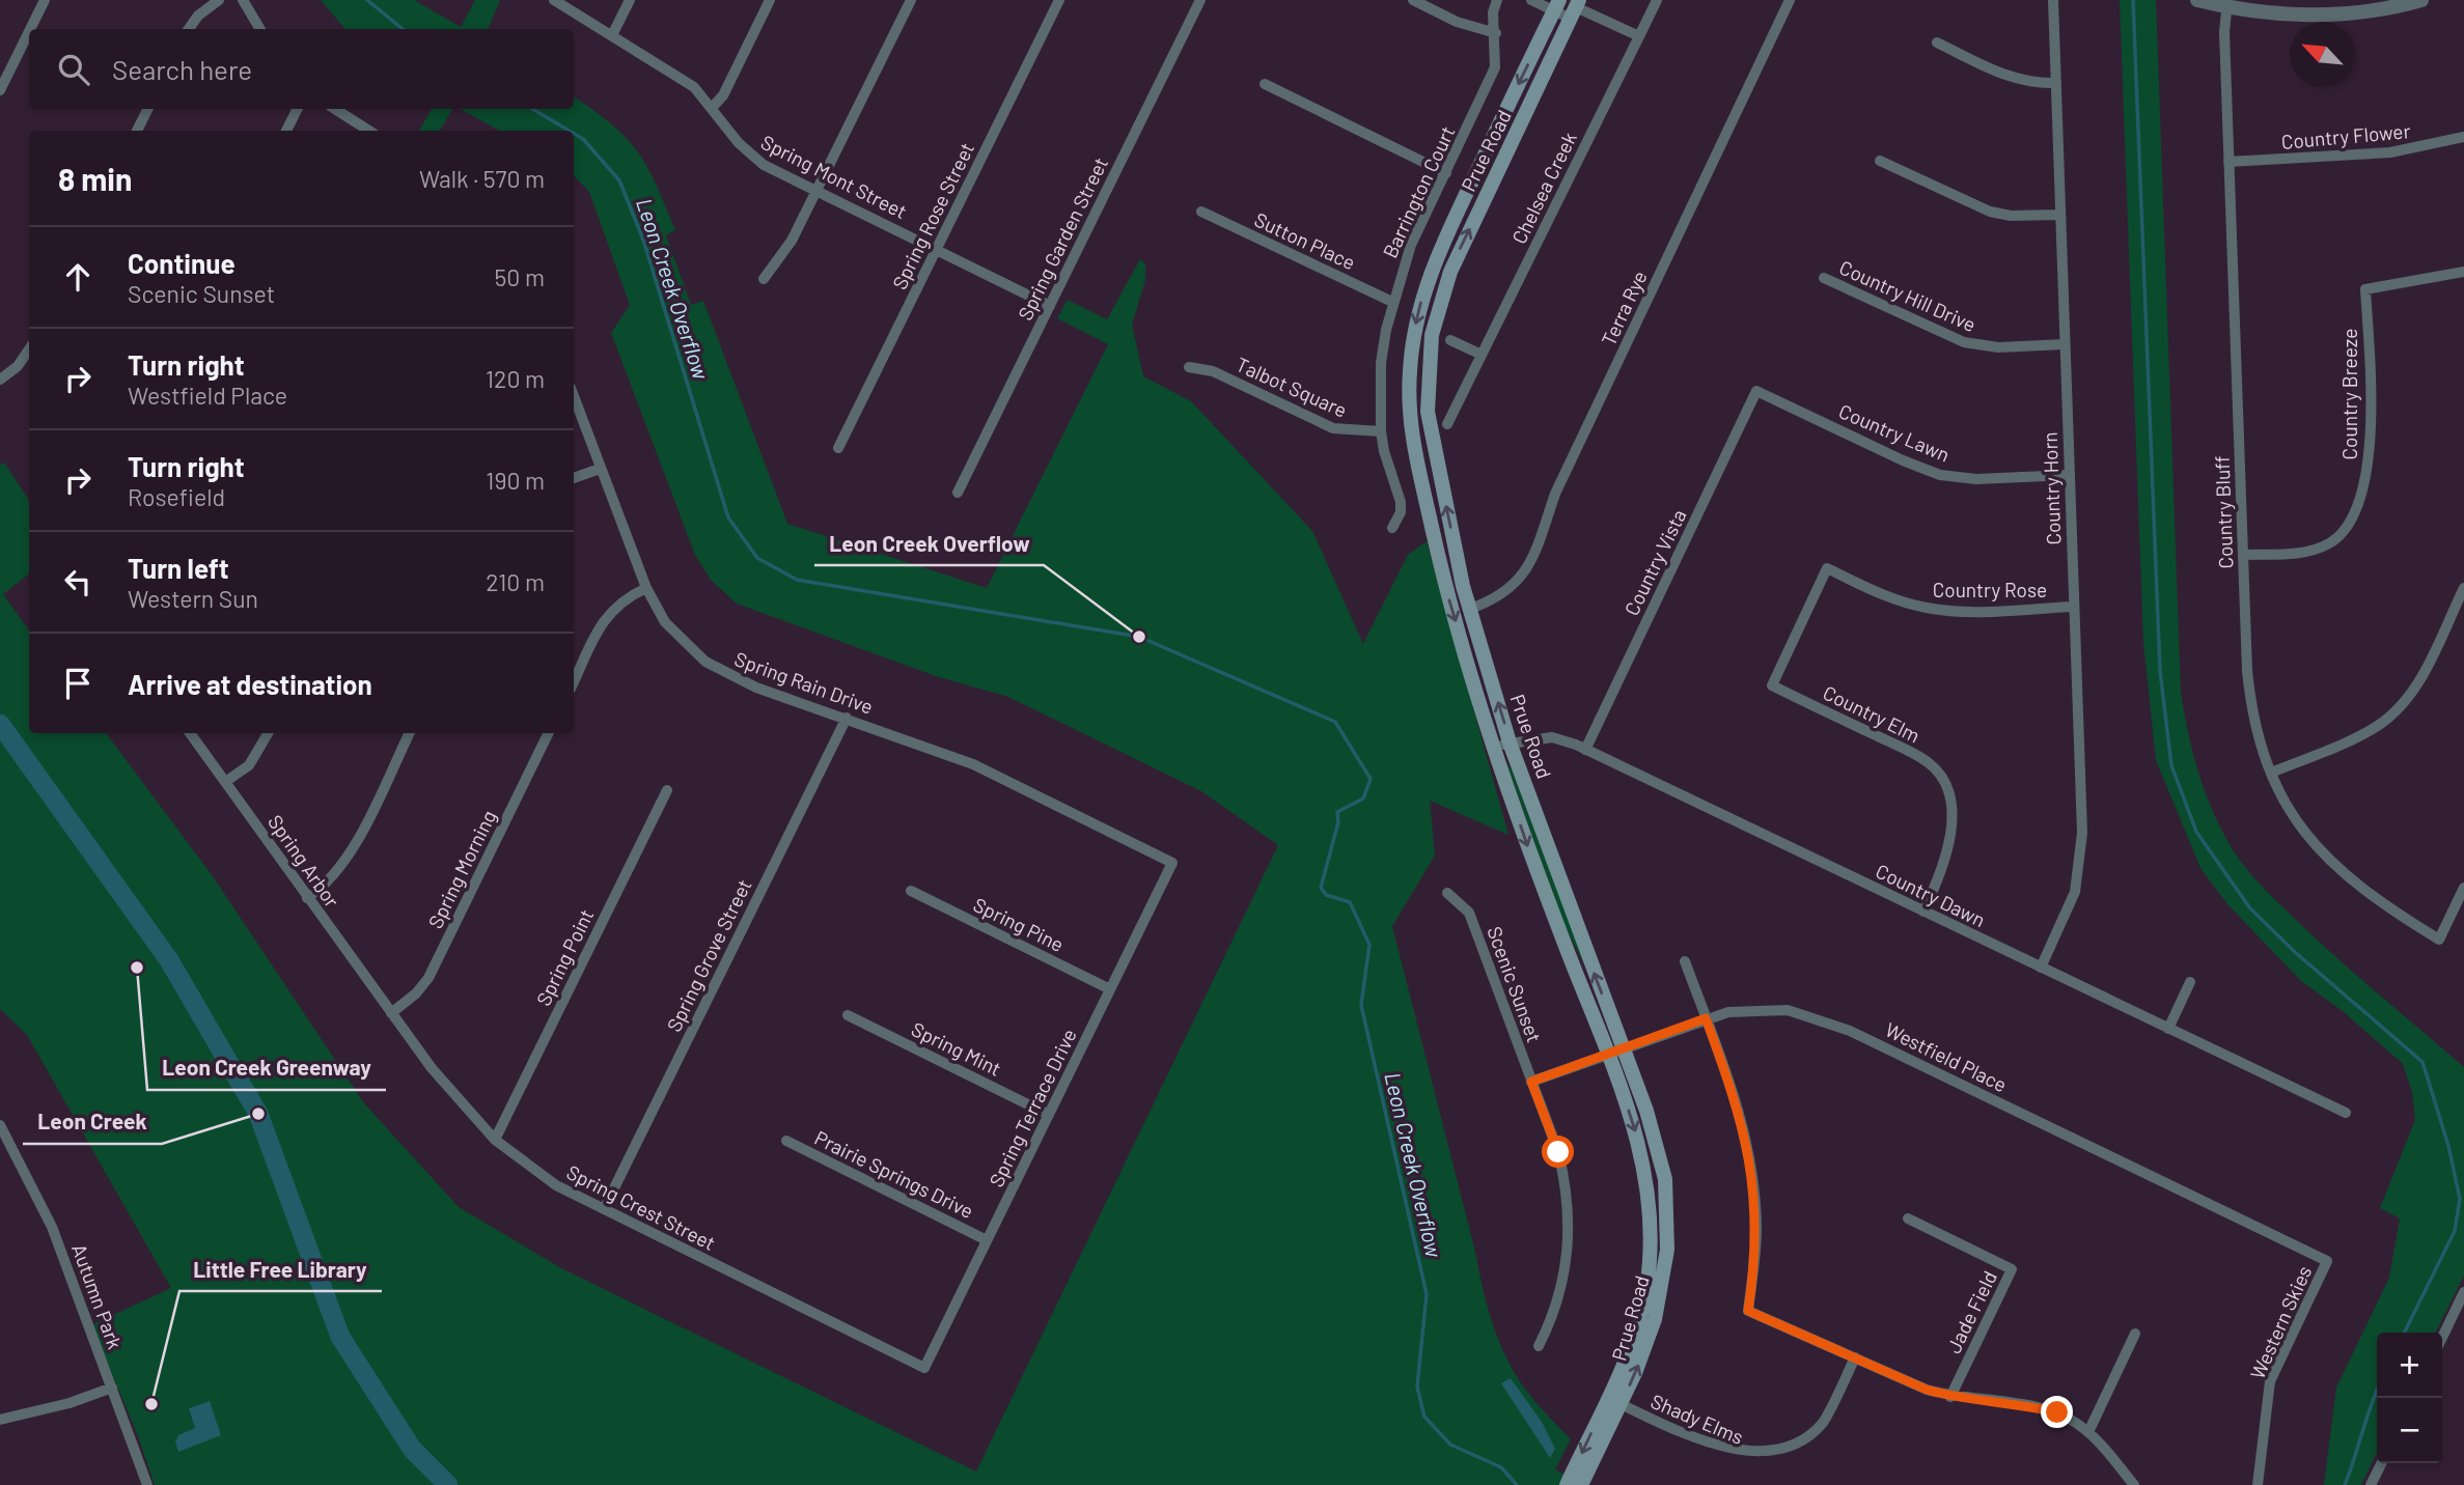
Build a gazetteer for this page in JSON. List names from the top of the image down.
{
  "streets": {
    "main road": ["Prue Road"],
    "street": [
      "Country Flower",
      "Spring Mont Street",
      "Chelsea Creek",
      "Barrington Court",
      "Spring Rose Street",
      "Spring Garden Street",
      "Sutton Place",
      "Country Hill Drive",
      "Terra Rye",
      "Talbot Square",
      "Country Breeze",
      "Country Lawn",
      "Country Horn",
      "Country Bluff",
      "Country Vista",
      "Country Rose",
      "Spring Rain Drive",
      "Country Elm",
      "Spring Arbor",
      "Spring Morning",
      "Country Dawn",
      "Spring Pine",
      "Spring Grove Street",
      "Spring Point",
      "Scenic Sunset",
      "Spring Mint",
      "Westfield Place",
      "Spring Terrace Drive",
      "Prairie Springs Drive",
      "Spring Crest Street",
      "Autumn Park",
      "Jade Field",
      "Western Skies",
      "Shady Elms"
    ]
  },
  "crossings": [
    ["Country Flower", "Country Bluff"],
    ["Prue Road", "Terra Rye"],
    ["Prue Road", "Country Dawn"],
    ["Prue Road", "Westfield Place"],
    ["Prue Road", "Shady Elms"],
    ["Spring Mont Street", "Spring Rose Street"],
    ["Spring Mont Street", "Spring Garden Street"],
    ["Barrington Court", "Sutton Place"],
    ["Barrington Court", "Talbot Square"],
    ["Country Hill Drive", "Country Horn"],
    ["Country Breeze", "Country Bluff"],
    ["Country Lawn", "Country Horn"],
    ["Country Lawn", "Country Vista"],
    ["Country Horn", "Country Rose"],
    ["Country Horn", "Country Dawn"],
    ["Country Vista", "Country Dawn"],
    ["Country Rose", "Country Elm"],
    ["Spring Rain Drive", "Spring Grove Street"],
    ["Spring Rain Drive", "Spring Terrace Drive"],
    ["Country Elm", "Country Dawn"],
    ["Spring Arbor", "Spring Morning"],
    ["Spring Arbor", "Spring Crest Street"],
    ["Spring Morning", "Spring Crest Street"],
    ["Spring Pine", "Spring Terrace Drive"],
    ["Spring Grove Street", "Spring Crest Street"],
    ["Spring Point", "Spring Crest Street"],
    ["Scenic Sunset", "Westfield Place"],
    ["Spring Mint", "Spring Terrace Drive"],
    ["Westfield Place", "Western Skies"],
    ["Spring Terrace Drive", "Prairie Springs Drive"],
    ["Spring Terrace Drive", "Spring Crest Street"]
  ],
  "water": ["Leon Creek Overflow"],
  "places": [
    "Leon Creek Overflow",
    "Leon Creek Greenway",
    "Leon Creek",
    "Little Free Library"
  ],
  "north": "top left",
  "page": {
    "search": "Search here",
    "heading": ["8 min", "Walk · 570 m"],
    "list": [
      ["Continue", "Scenic Sunset", "50 m"],
      ["Turn right", "Westfield Place", "120 m"],
      ["Turn right", "Rosefield", "190 m"],
      ["Turn left", "Western Sun", "210 m"],
      "Arrive at destination"
    ],
    "map_buttons": ["+", "−"]
  }
}
